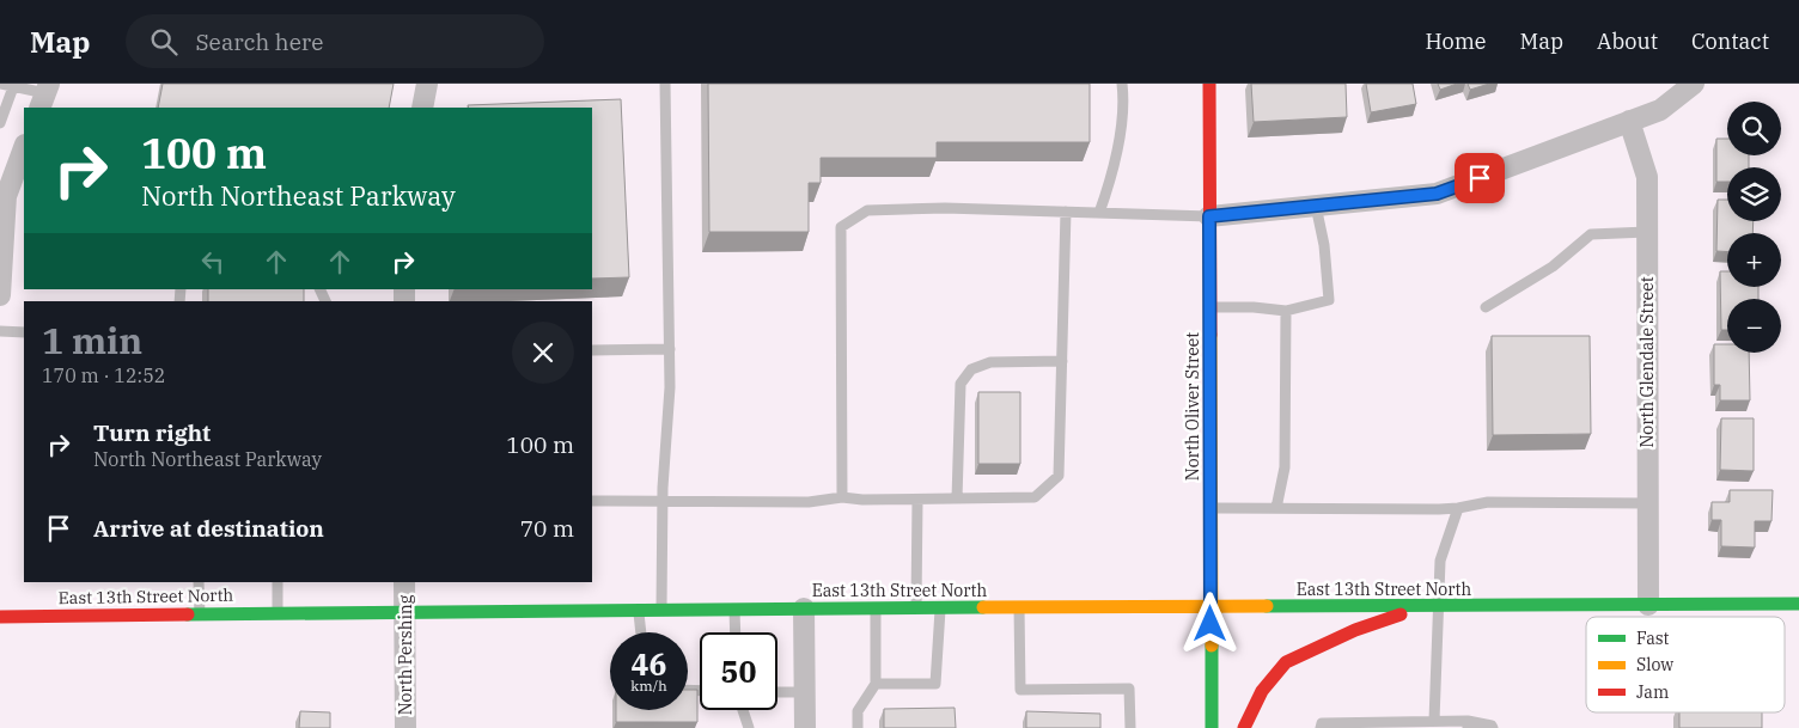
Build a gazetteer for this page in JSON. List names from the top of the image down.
{
  "streets": {
    "main road": ["North Oliver Street", "East 13th Street North"],
    "street": ["North Glendale Street", "North Pershing"]
  },
  "crossings": [
    ["North Glendale Street", "East 13th Street North"],
    ["North Oliver Street", "East 13th Street North"],
    ["East 13th Street North", "North Pershing"]
  ],
  "legend": ["Fast", "Slow", "Jam"],
  "page": {
    "header": "Map",
    "search": "Search here",
    "nav": [
      "Home",
      "Map",
      "About",
      "Contact"
    ],
    "map_buttons": ["+", "−"],
    "turn": ["100 m", "North Northeast Parkway"],
    "heading": ["1 min", "170 m · 12:52"],
    "list": [
      {
        "name": "Turn right",
        "note": "North Northeast Parkway",
        "value": "100 m"
      },
      {
        "name": "Arrive at destination",
        "value": "70 m"
      }
    ],
    "speed": "46 km/h",
    "limit": "50"
  }
}
